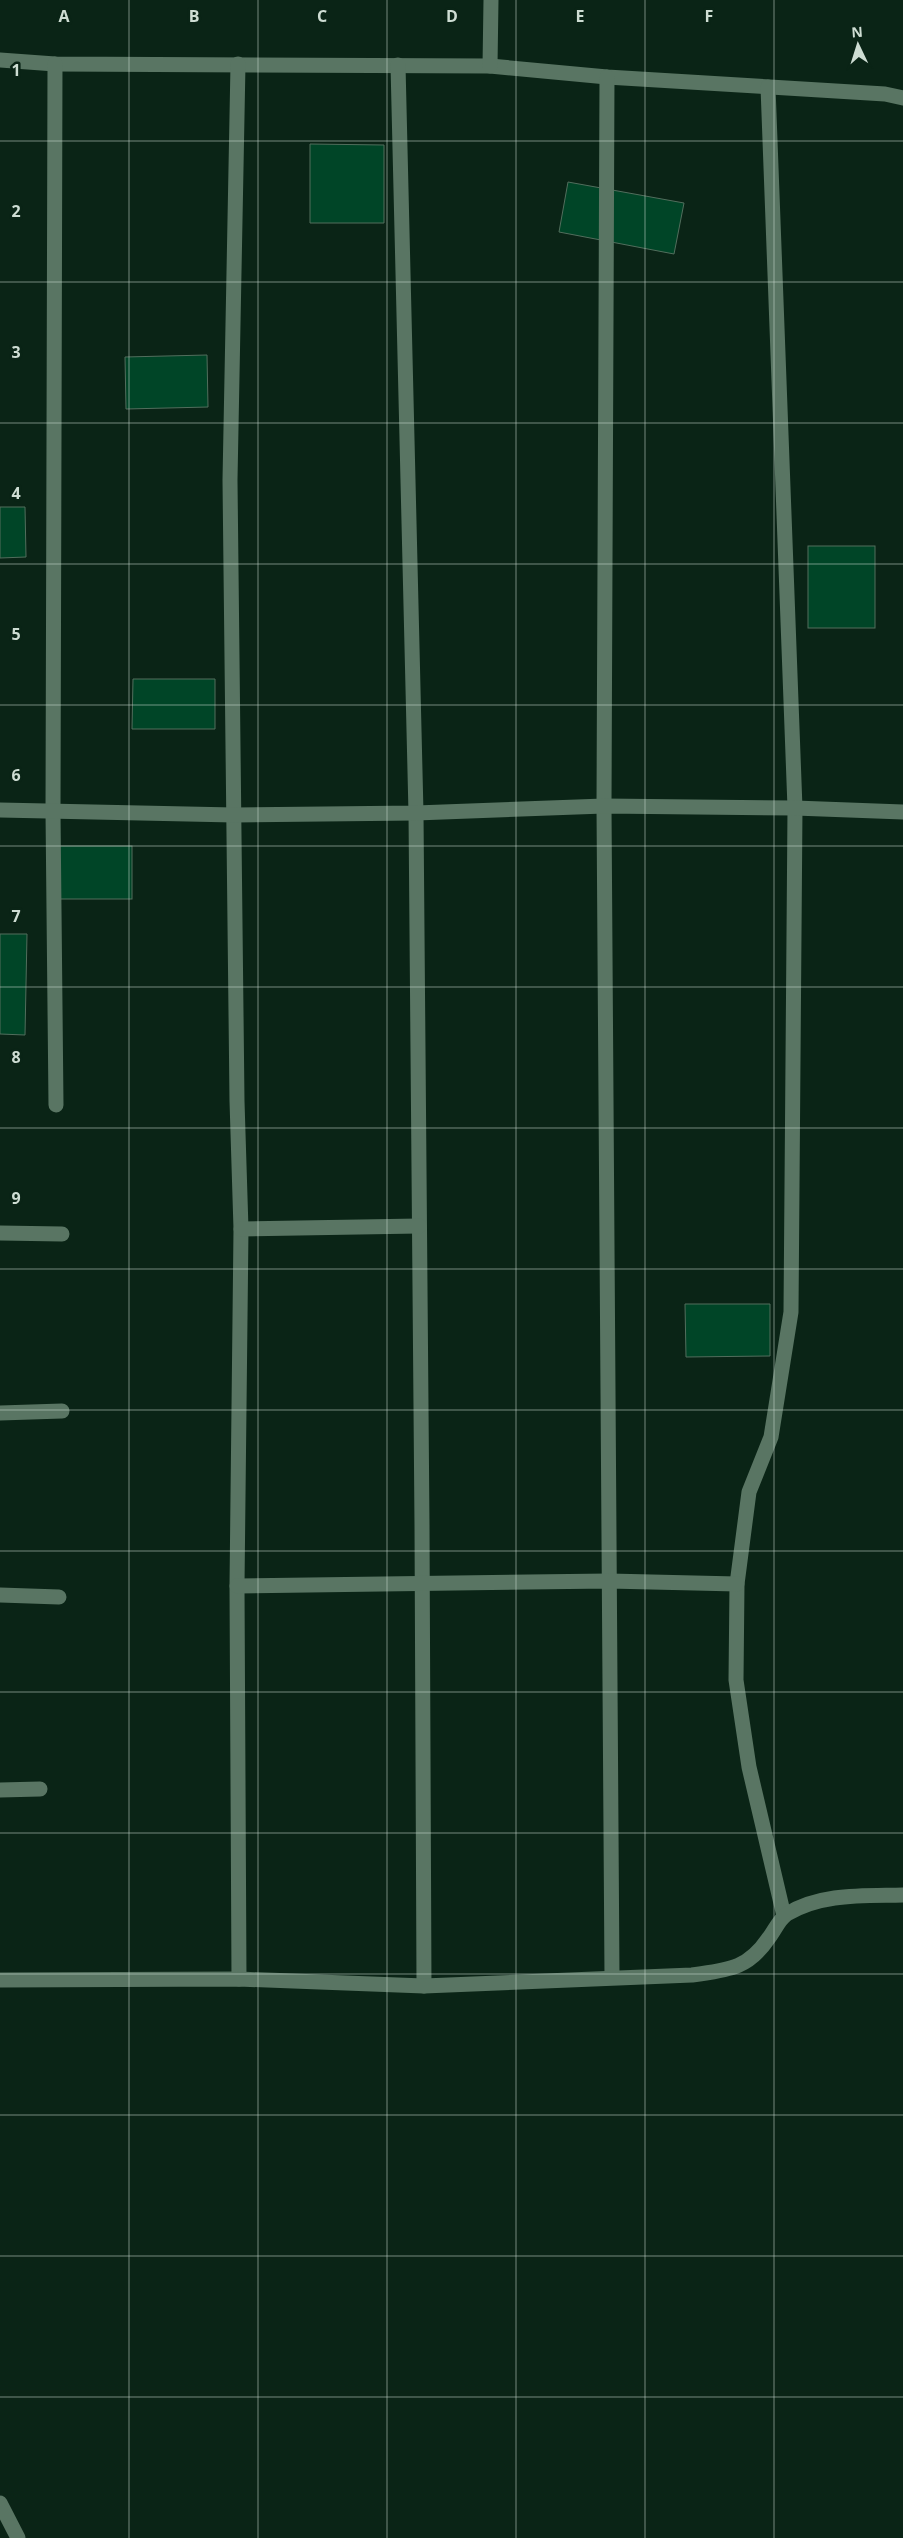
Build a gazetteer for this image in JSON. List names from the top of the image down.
{
  "north": "top",
  "grid": {
    "columns": [
      "A",
      "B",
      "C",
      "D",
      "E",
      "F"
    ],
    "rows": [
      "1",
      "2",
      "3",
      "4",
      "5",
      "6",
      "7",
      "8",
      "9"
    ]
  }
}
